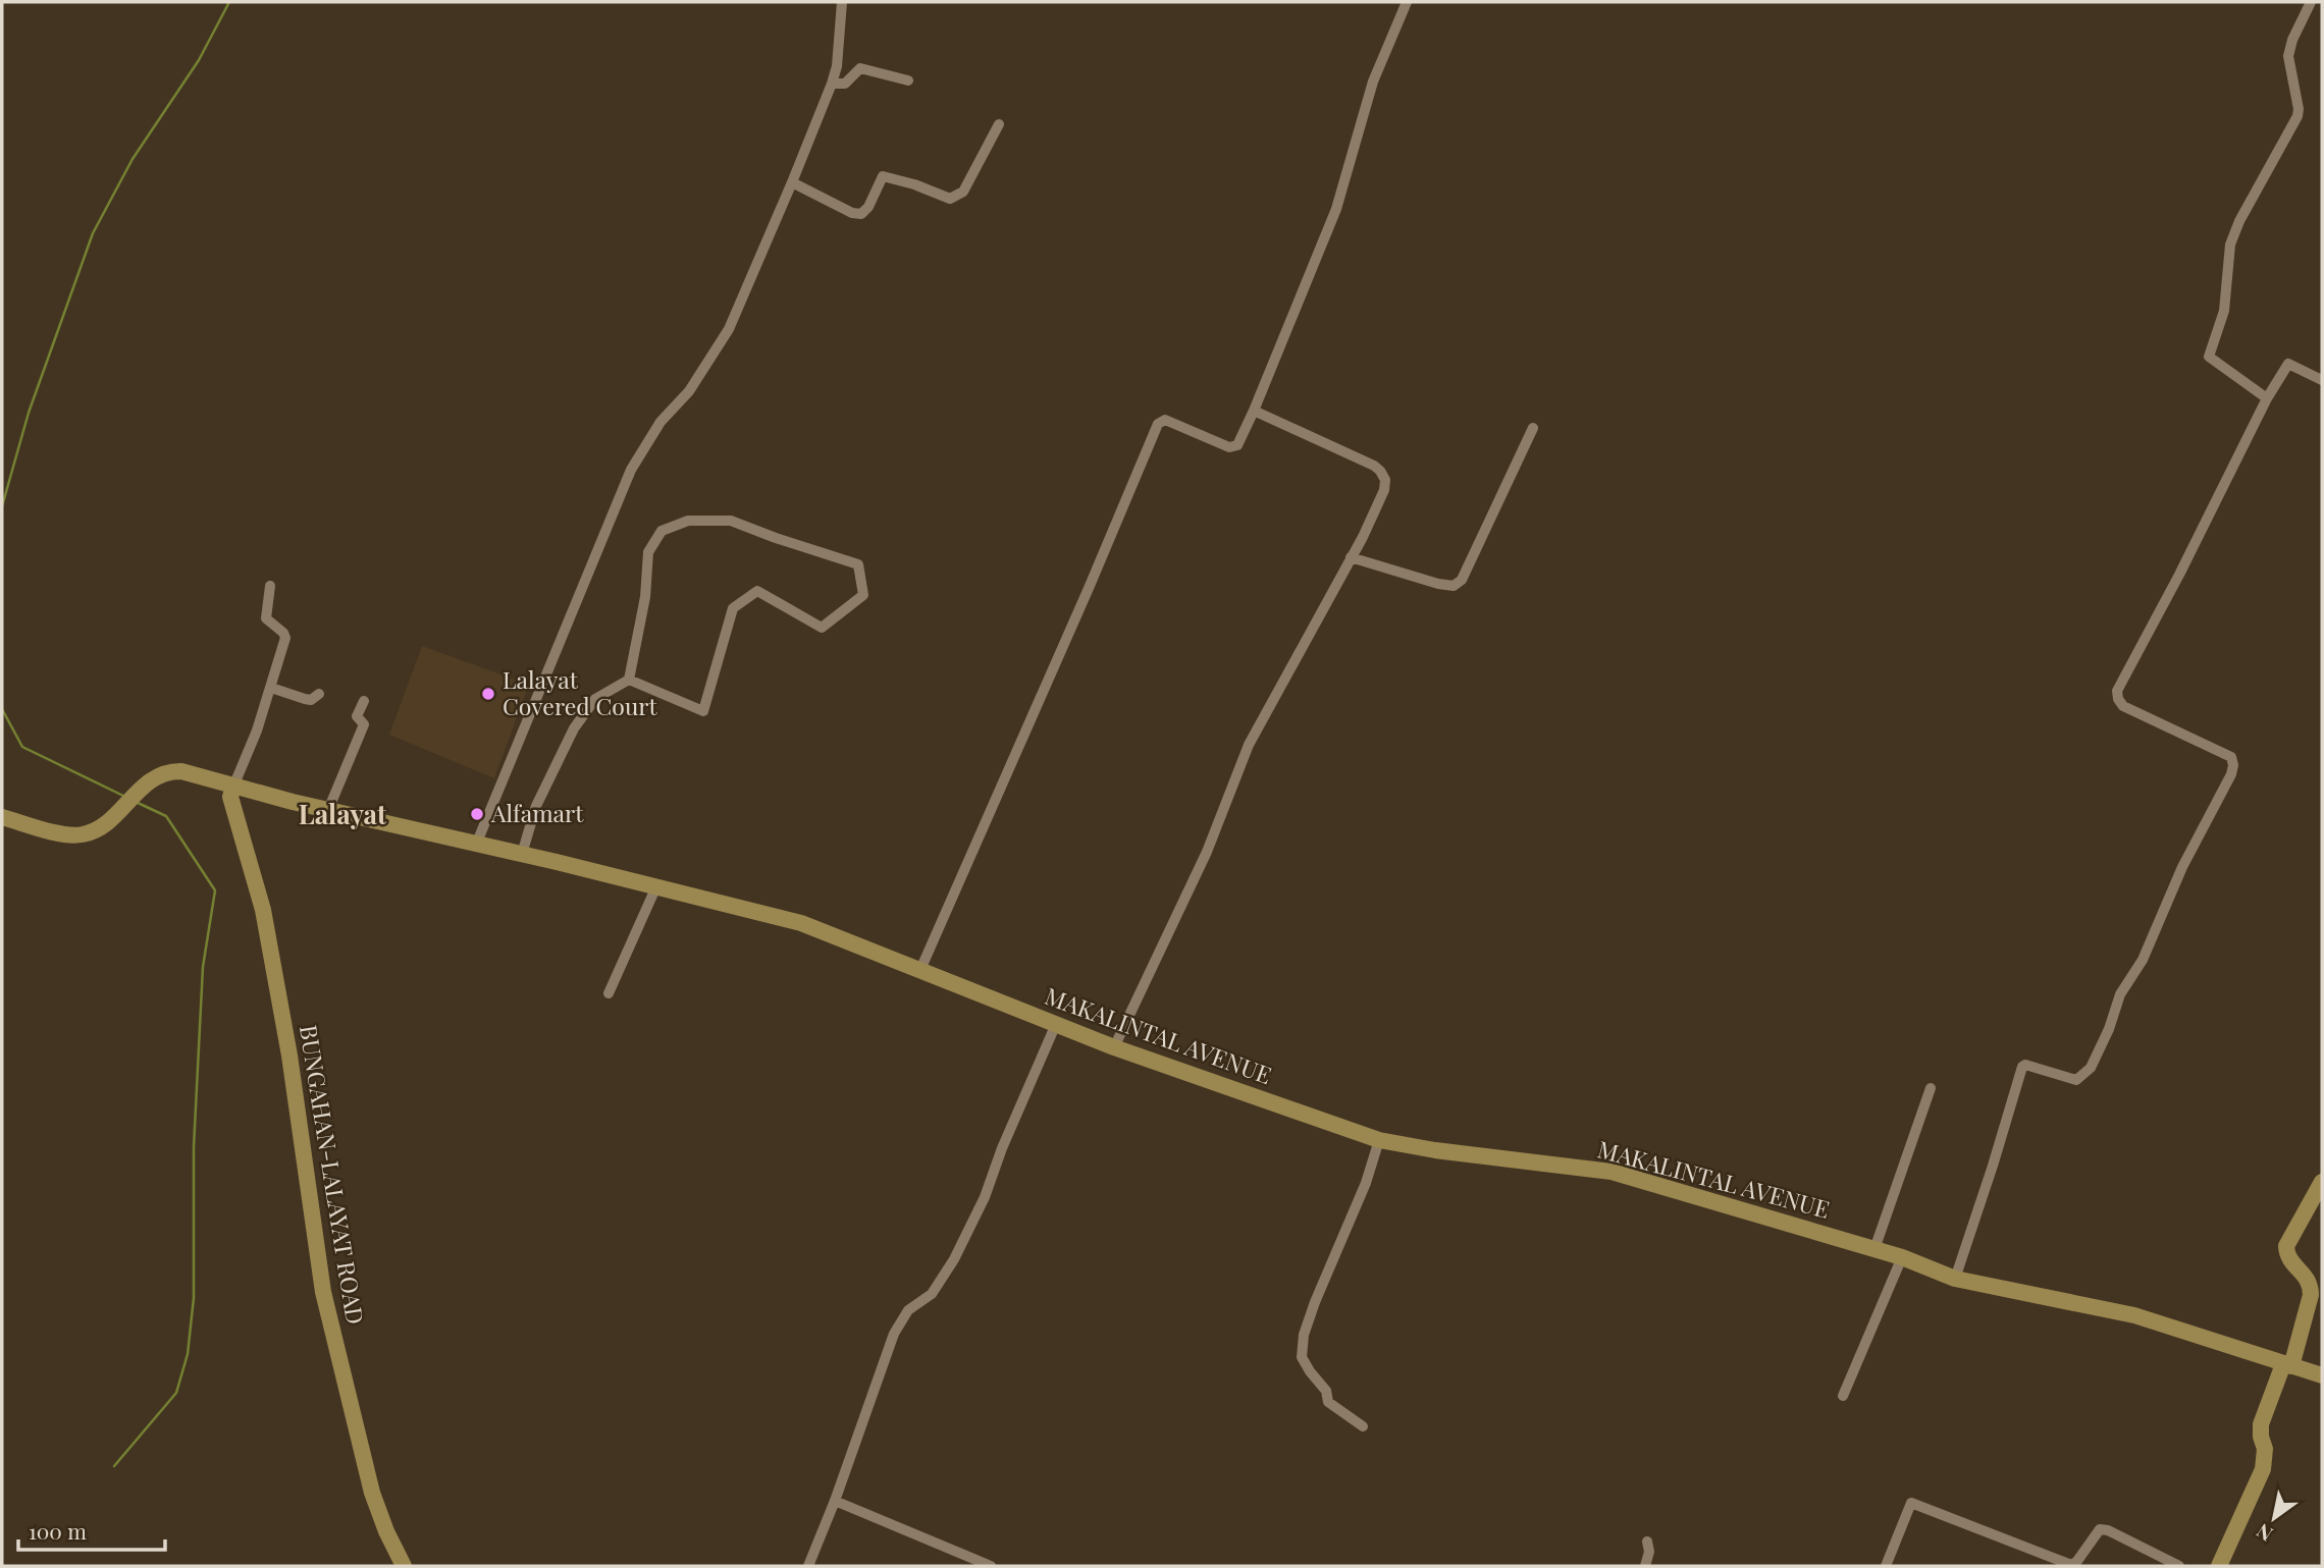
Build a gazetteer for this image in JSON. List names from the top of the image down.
{
  "streets": {
    "main road": ["MAKALINTAL AVENUE", "BUNGAHAN-LALAYAT ROAD"]
  },
  "crossings": [
    ["MAKALINTAL AVENUE", "BUNGAHAN-LALAYAT ROAD"]
  ],
  "districts": ["Lalayat"],
  "places": ["Lalayat Covered Court", "Alfamart"],
  "scale_bar": "100 m",
  "north": "bottom left"
}
